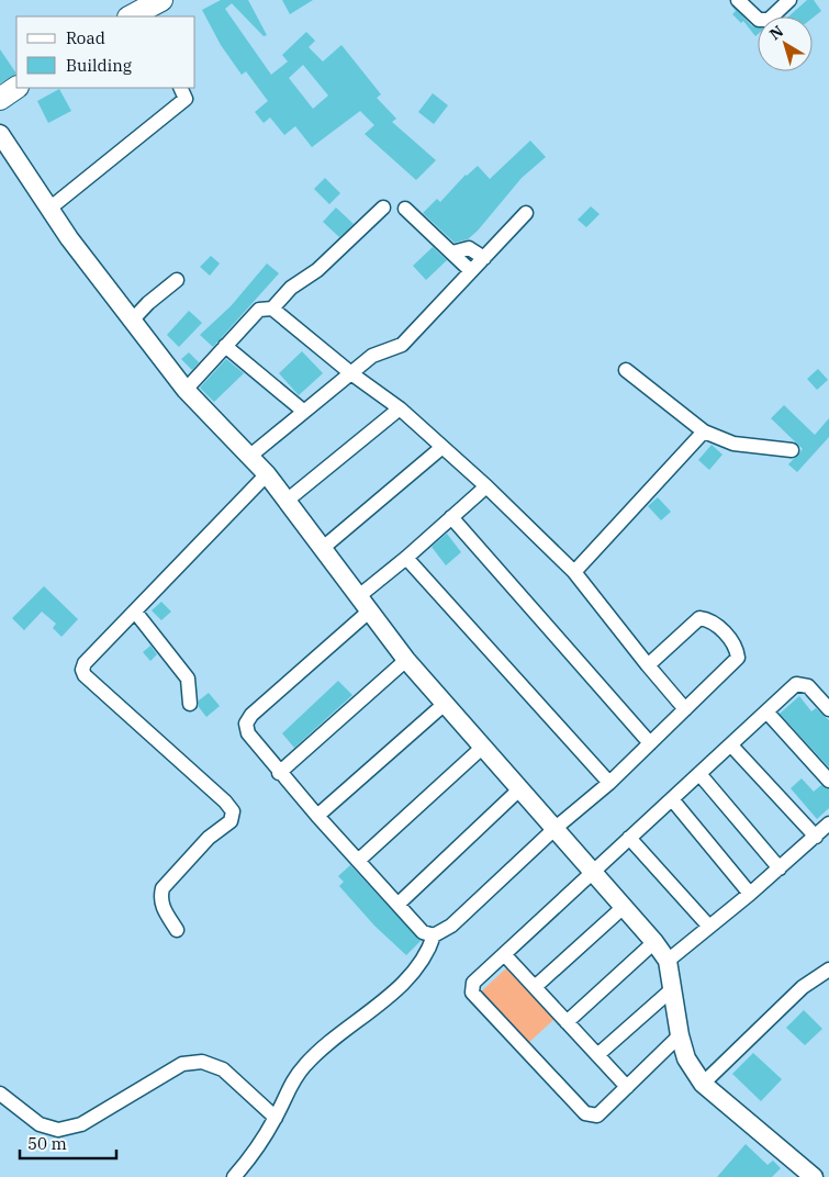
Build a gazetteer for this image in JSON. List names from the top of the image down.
{
  "legend": ["Road", "Building"],
  "scale_bar": "50 m",
  "north": "top left"
}
